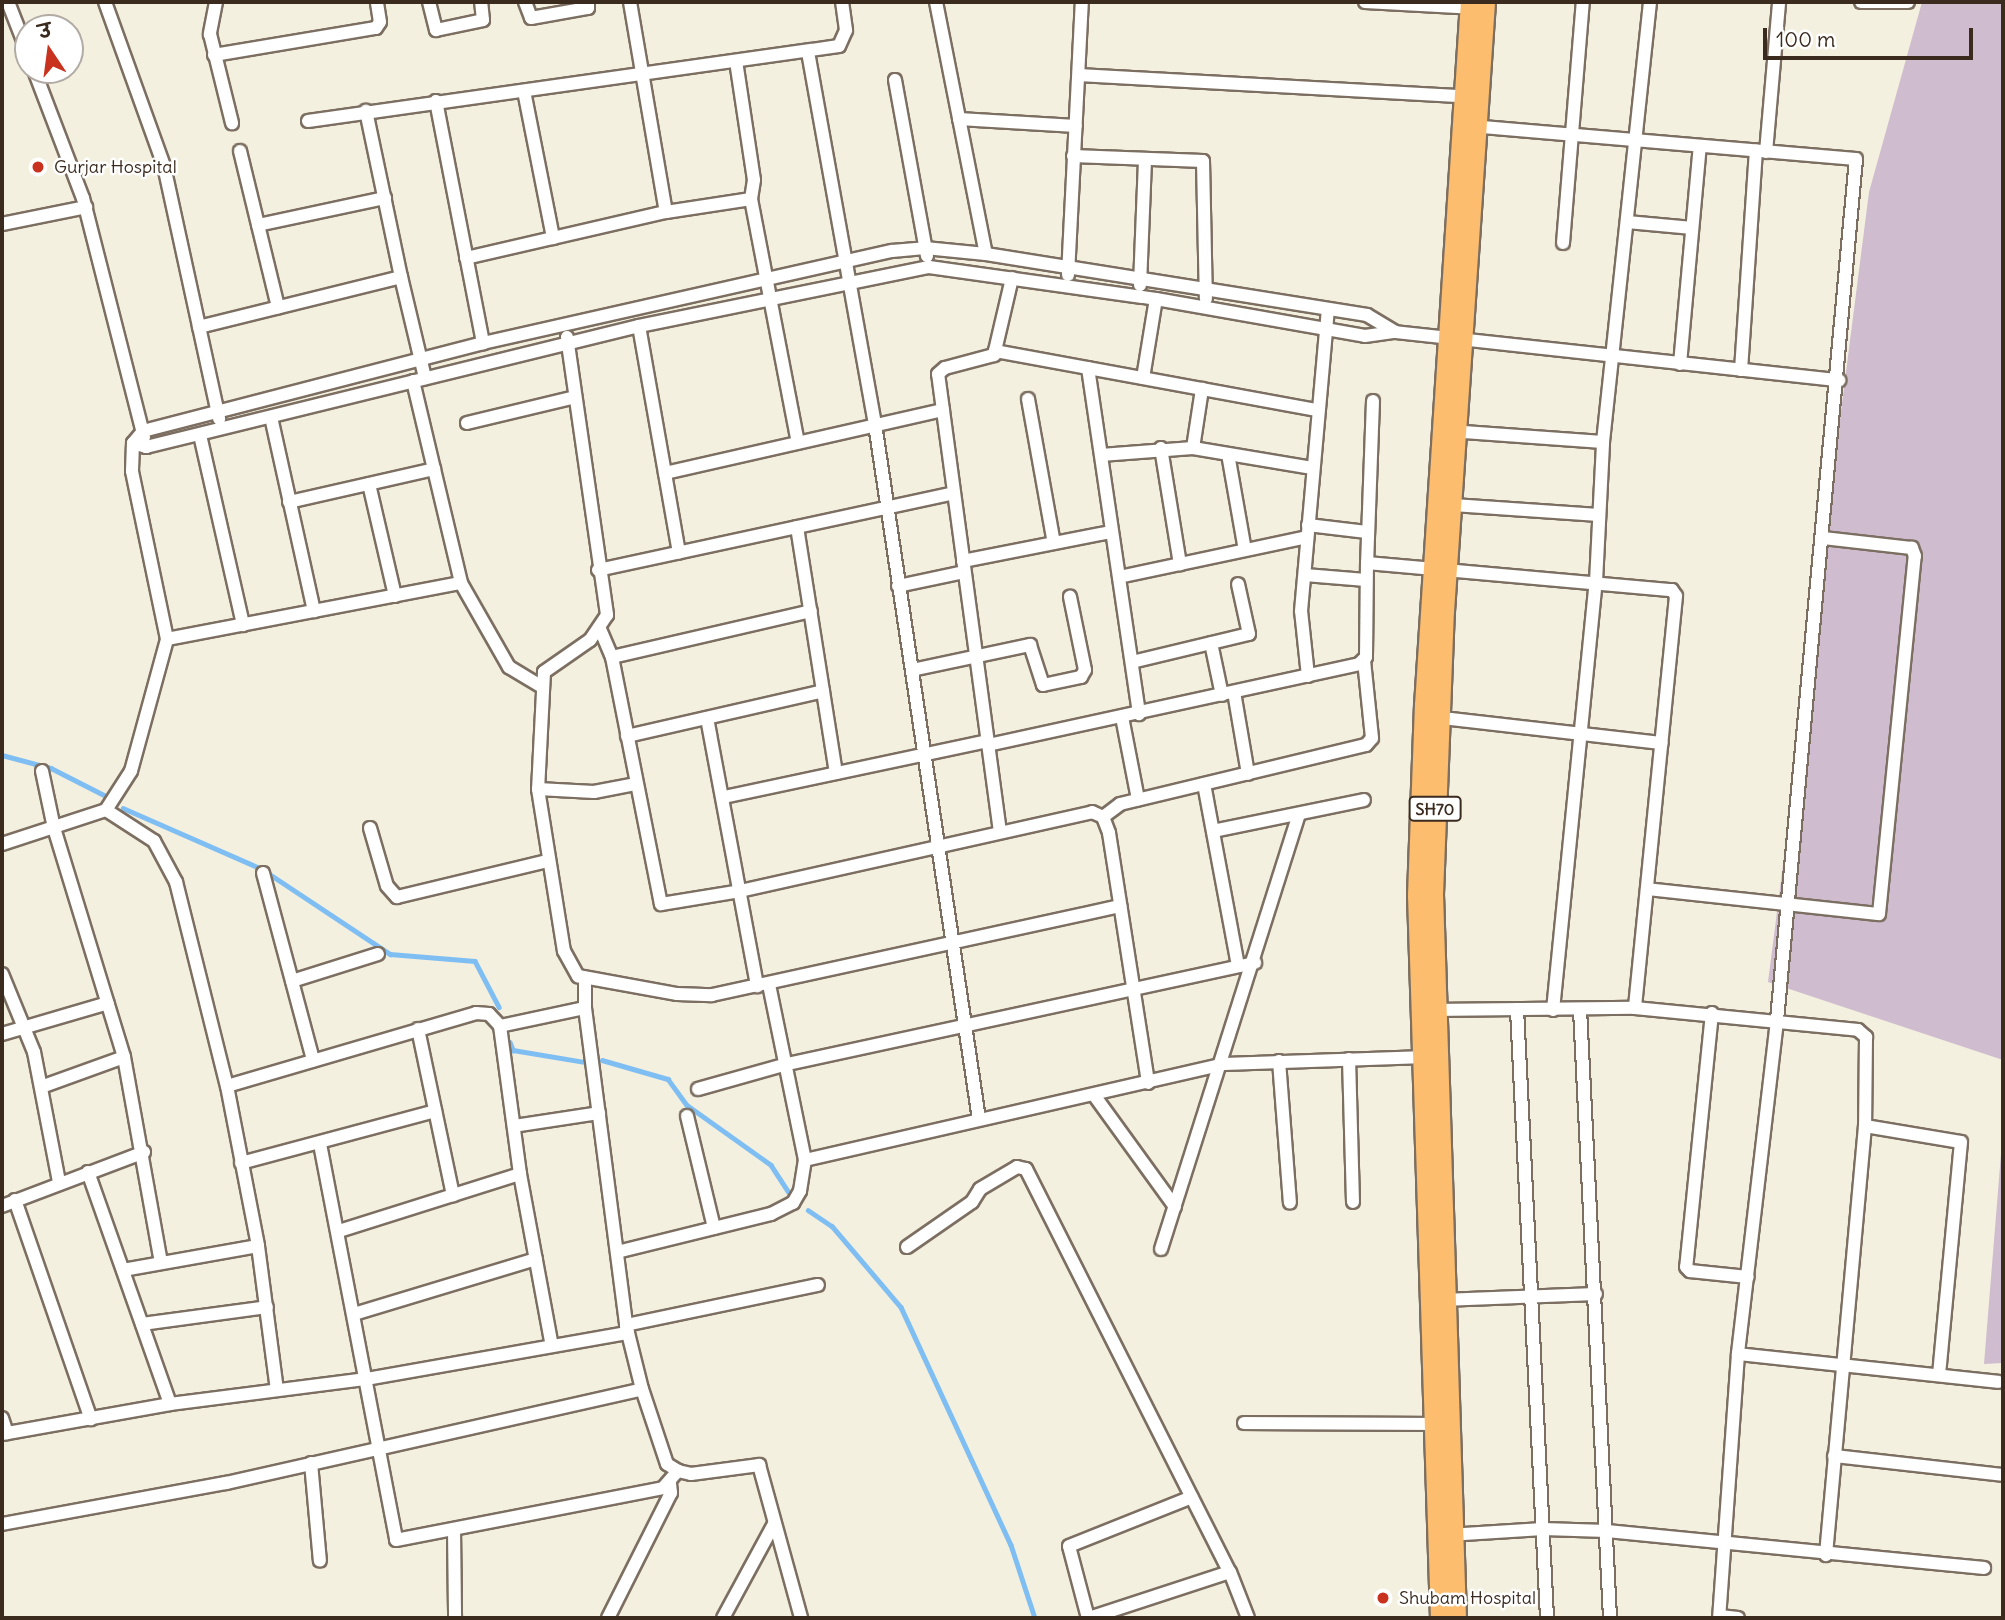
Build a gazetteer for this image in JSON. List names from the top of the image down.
{
  "streets": {
    "main road": ["SH70"]
  },
  "places": ["Gurjar Hospital", "Shubam Hospital"],
  "scale_bar": "100 m",
  "north": "top"
}
